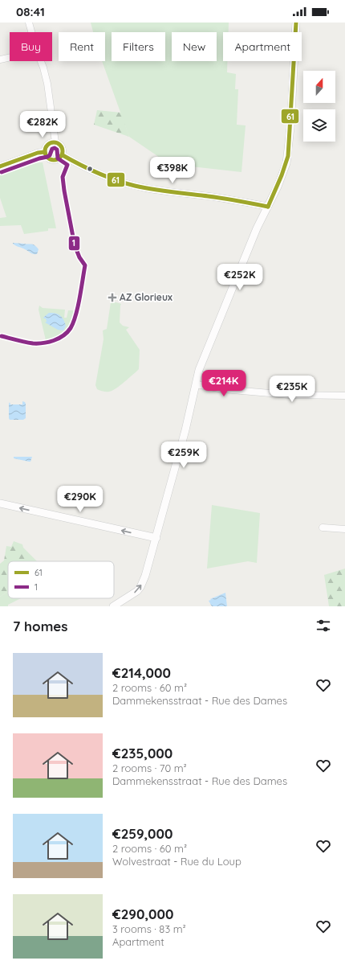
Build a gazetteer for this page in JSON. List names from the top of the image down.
{
  "places": {
    "health": ["AZ Glorieux"]
  },
  "lines": ["transit line 61", "transit line 1"],
  "legend": ["61", "1"],
  "north": "top",
  "page": {
    "status": "08:41",
    "chip": [
      "Buy",
      "Rent",
      "Filters",
      "New",
      "Apartment"
    ],
    "price": [
      "€282K",
      "€398K",
      "€252K",
      "€214K",
      "€235K",
      "€259K",
      "€290K"
    ],
    "heading": "7 homes",
    "list": [
      {
        "name": "€214,000",
        "note": "2 rooms · 60 m² · Dammekensstraat - Rue des Dames"
      },
      {
        "name": "€235,000",
        "note": "2 rooms · 70 m² · Dammekensstraat - Rue des Dames"
      },
      {
        "name": "€259,000",
        "note": "2 rooms · 60 m² · Wolvestraat - Rue du Loup"
      },
      {
        "name": "€290,000",
        "note": "3 rooms · 83 m² · Apartment"
      }
    ]
  }
}
